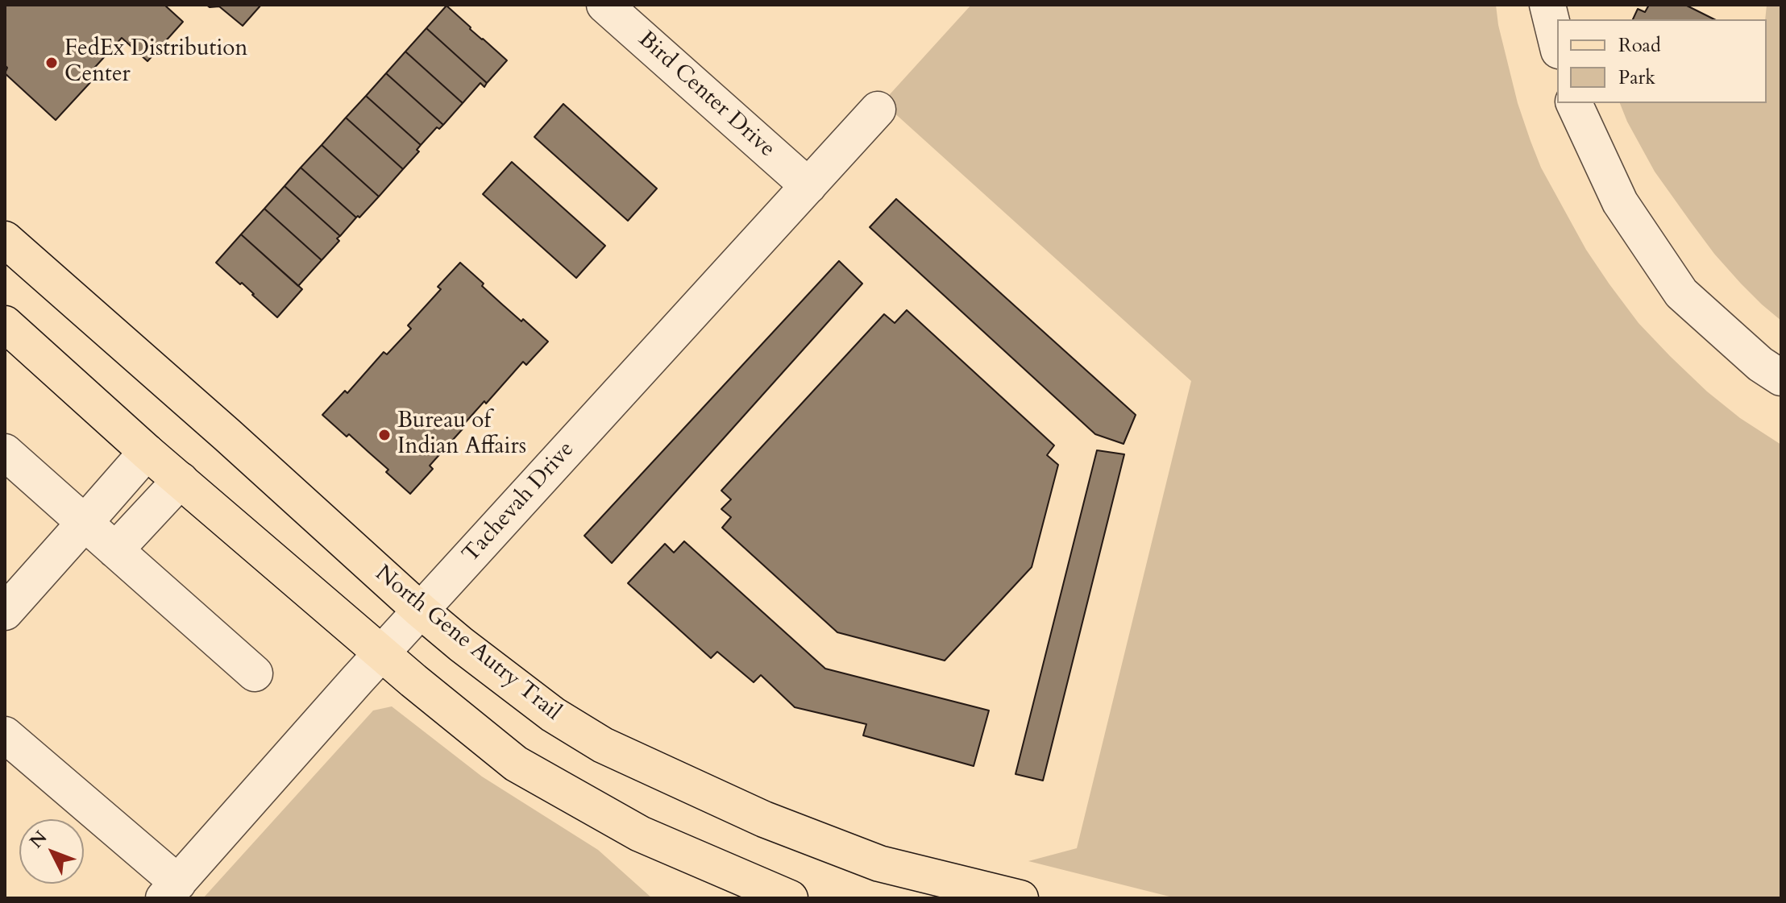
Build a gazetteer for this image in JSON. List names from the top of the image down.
{
  "streets": {
    "main road": ["North Gene Autry Trail"],
    "street": ["Bird Center Drive", "Tachevah Drive"]
  },
  "crossings": [
    ["Bird Center Drive", "Tachevah Drive"],
    ["Tachevah Drive", "North Gene Autry Trail"]
  ],
  "places": ["FedEx Distribution Center", "Bureau of Indian Affairs"],
  "legend": ["Road", "Park"],
  "north": "top left"
}
